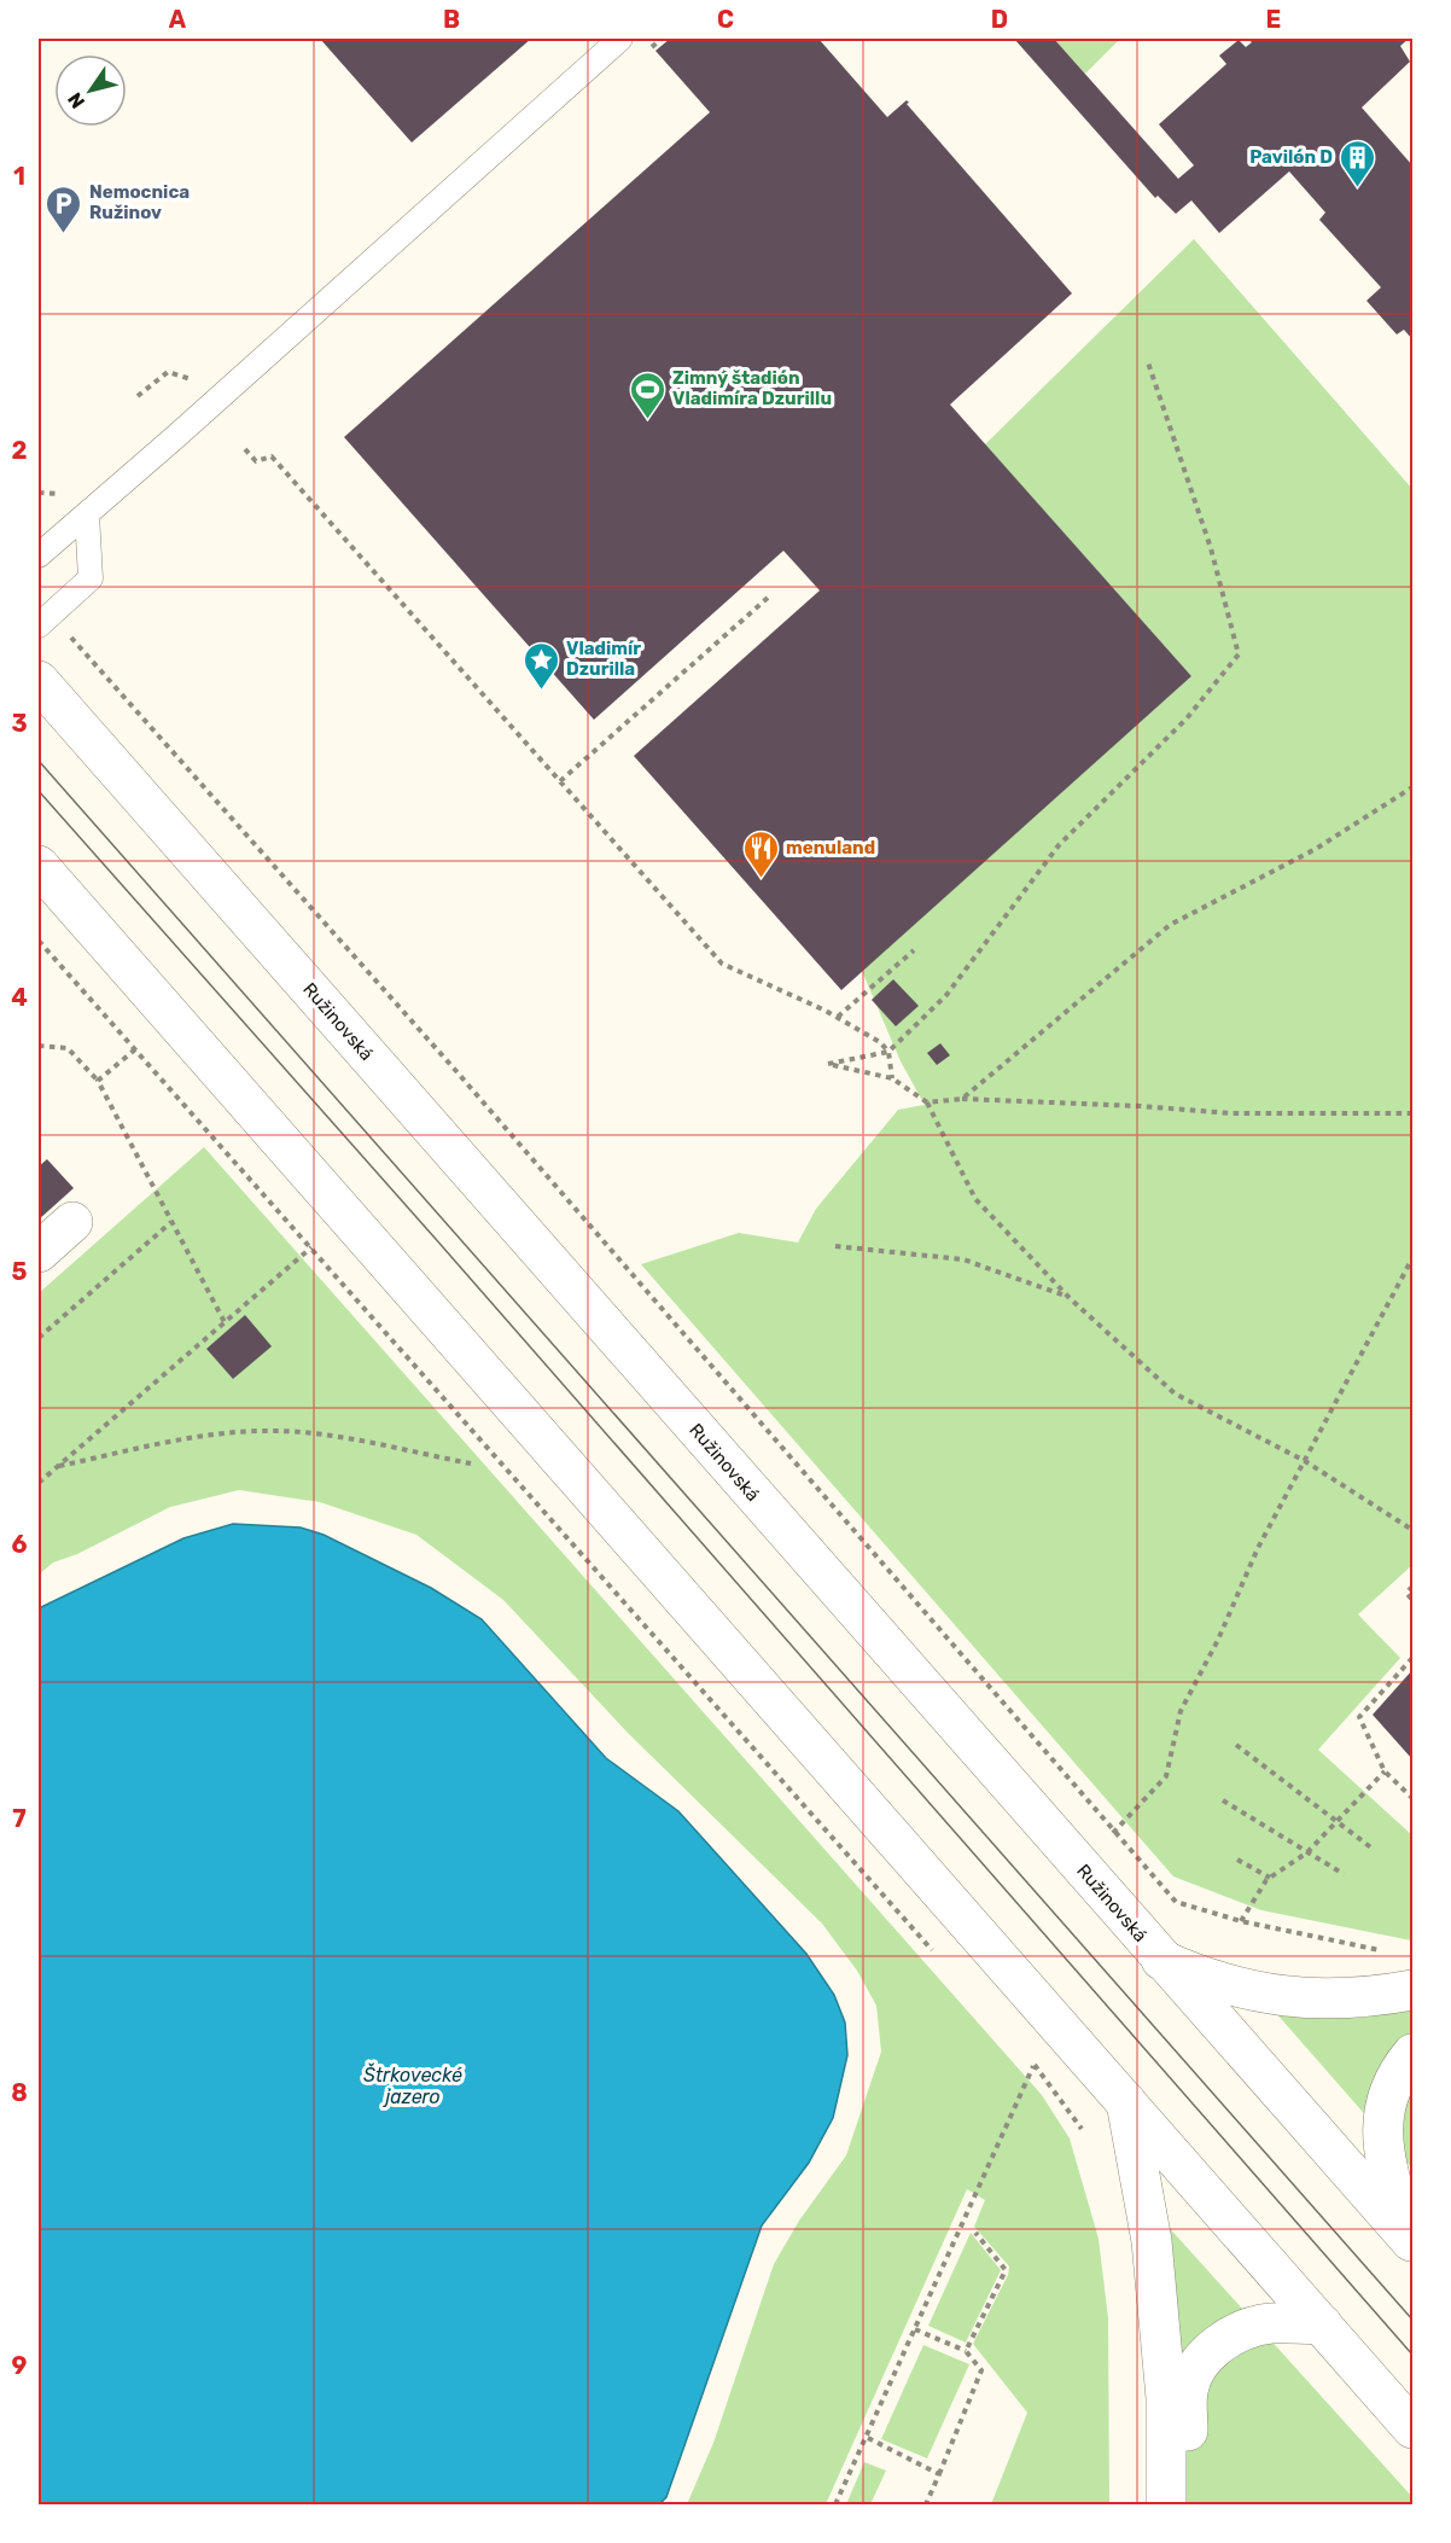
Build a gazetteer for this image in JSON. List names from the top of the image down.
{
  "streets": {
    "street": ["Ružinovská"]
  },
  "water": ["Štrkovecké jazero"],
  "places": {
    "building": ["Pavilón D"],
    "parking": ["Nemocnica Ružinov"],
    "sports": ["Zimný štadión Vladimíra Dzurillu"],
    "place": ["Vladimír Dzurilla"],
    "restaurant": ["menuland"]
  },
  "north": "bottom left",
  "grid": {
    "columns": [
      "A",
      "B",
      "C",
      "D",
      "E"
    ],
    "rows": [
      "1",
      "2",
      "3",
      "4",
      "5",
      "6",
      "7",
      "8",
      "9"
    ]
  }
}
